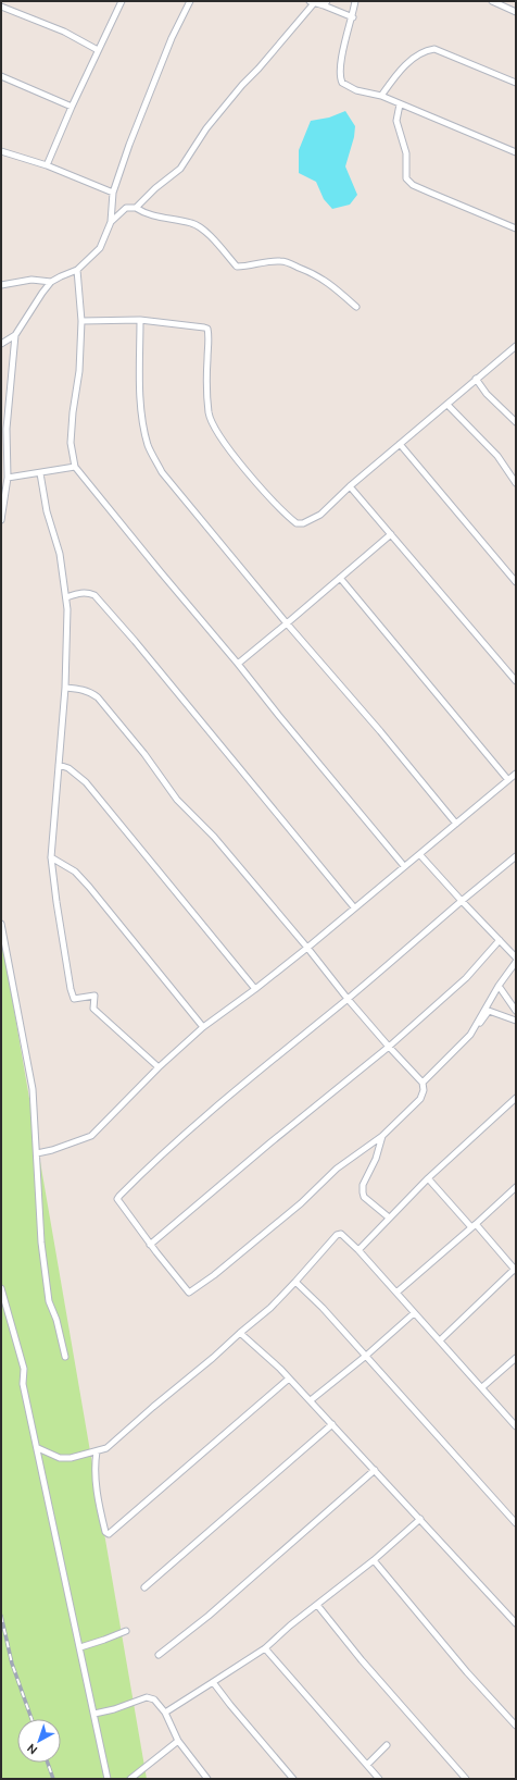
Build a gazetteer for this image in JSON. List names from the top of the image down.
{
  "north": "bottom left"
}
